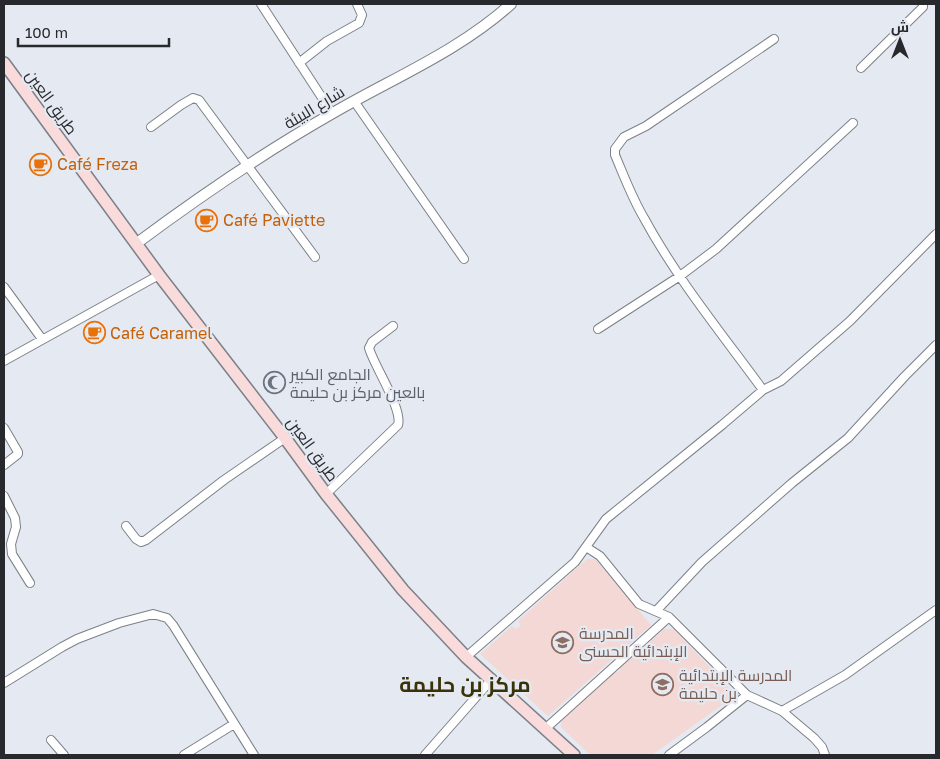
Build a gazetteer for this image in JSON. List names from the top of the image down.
{
  "streets": {
    "main road": ["طريق العين"],
    "street": ["شارع البيئة"]
  },
  "crossings": [
    ["طريق العين", "شارع البيئة"]
  ],
  "districts": ["مركز بن حليمة"],
  "places": {
    "cafe": ["Café Freza", "Café Paviette", "Café Caramel"],
    "mosque": ["الجامع الكبير بالعين مركز بن حليمة"],
    "school or university": ["المدرسة الإبتدائية الحسنى", "المدرسة الإبتدائية بن حليمة"]
  },
  "scale_bar": "100 m",
  "north": "top"
}
